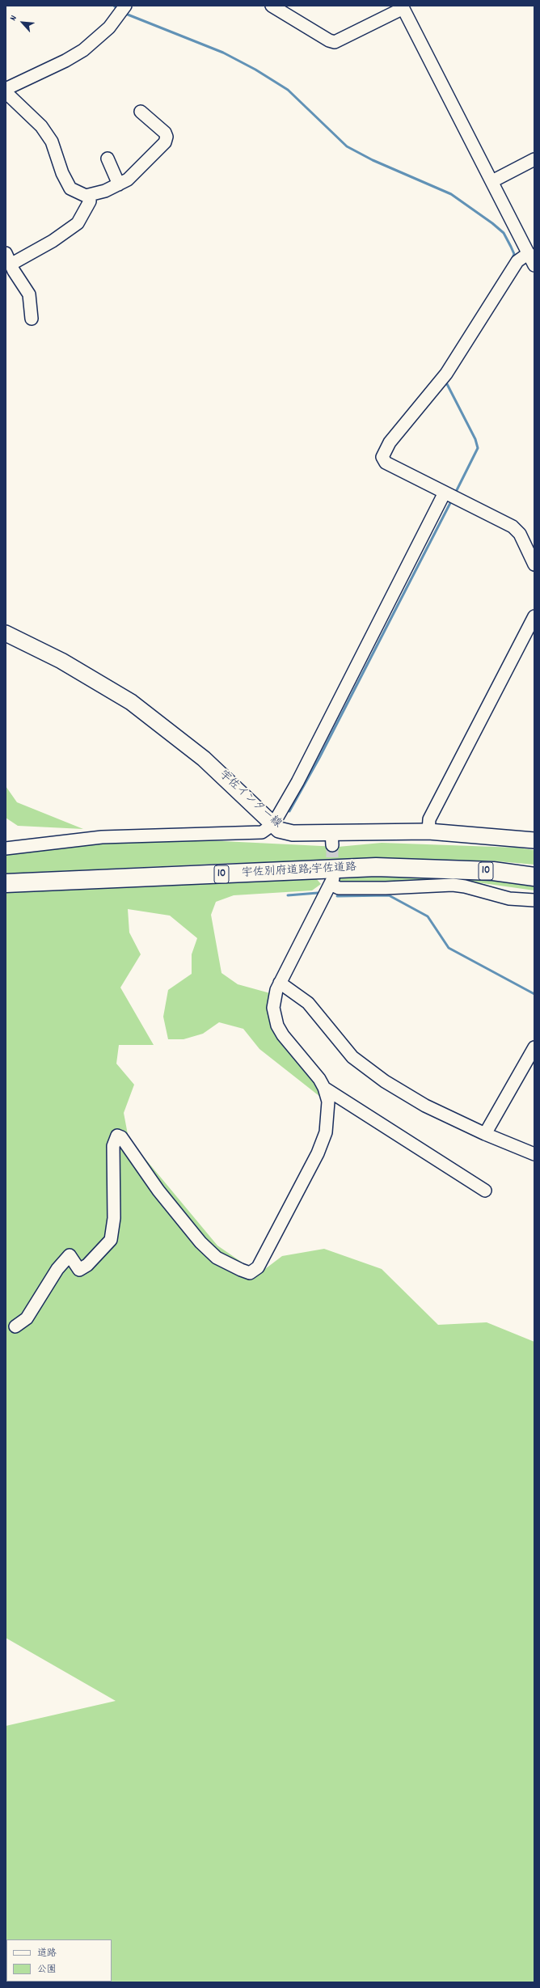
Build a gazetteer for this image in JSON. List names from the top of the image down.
{
  "streets": {
    "highway": ["宇佐別府道路;宇佐道路", "10"],
    "main road": ["宇佐インター線"]
  },
  "legend": ["道路", "公園"],
  "north": "top left"
}
